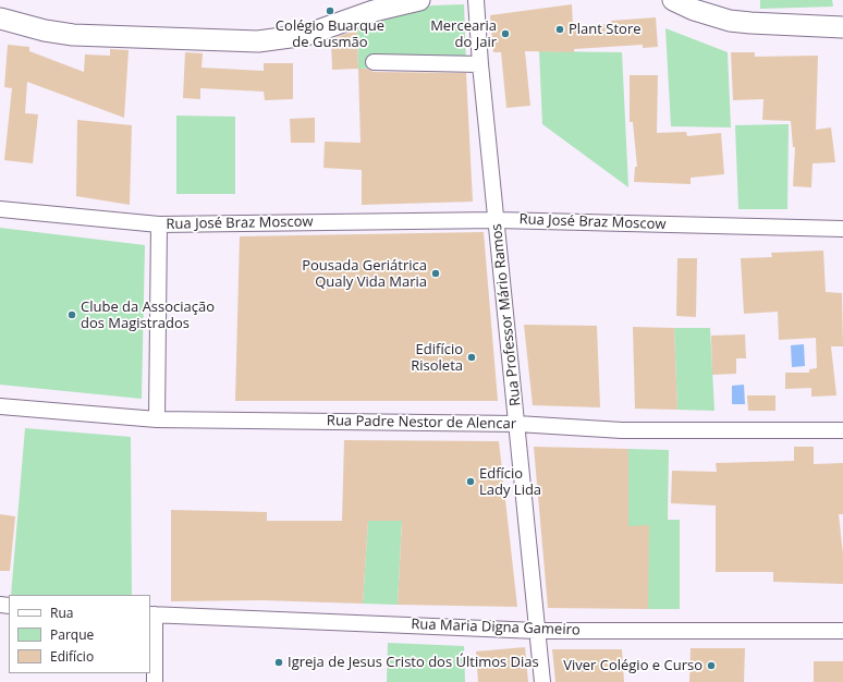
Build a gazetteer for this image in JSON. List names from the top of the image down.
{
  "streets": {
    "street": [
      "Rua José Braz Moscow",
      "Rua Professor Mário Ramos",
      "Rua Padre Nestor de Alencar",
      "Rua Maria Digna Gameiro"
    ]
  },
  "crossings": [
    ["Rua José Braz Moscow", "Rua Professor Mário Ramos"],
    ["Rua Professor Mário Ramos", "Rua Padre Nestor de Alencar"],
    ["Rua Professor Mário Ramos", "Rua Maria Digna Gameiro"]
  ],
  "places": [
    "Colégio Buarque de Gusmão",
    "Plant Store",
    "Mercearia do Jair",
    "Pousada Geriátrica Qualy Vida Maria",
    "Clube da Associação dos Magistrados",
    "Edifício Risoleta",
    "Edfício Lady Lida",
    "Igreja de Jesus Cristo dos Últimos Dias",
    "Viver Colégio e Curso"
  ],
  "legend": ["Rua", "Parque", "Edifício"]
}
